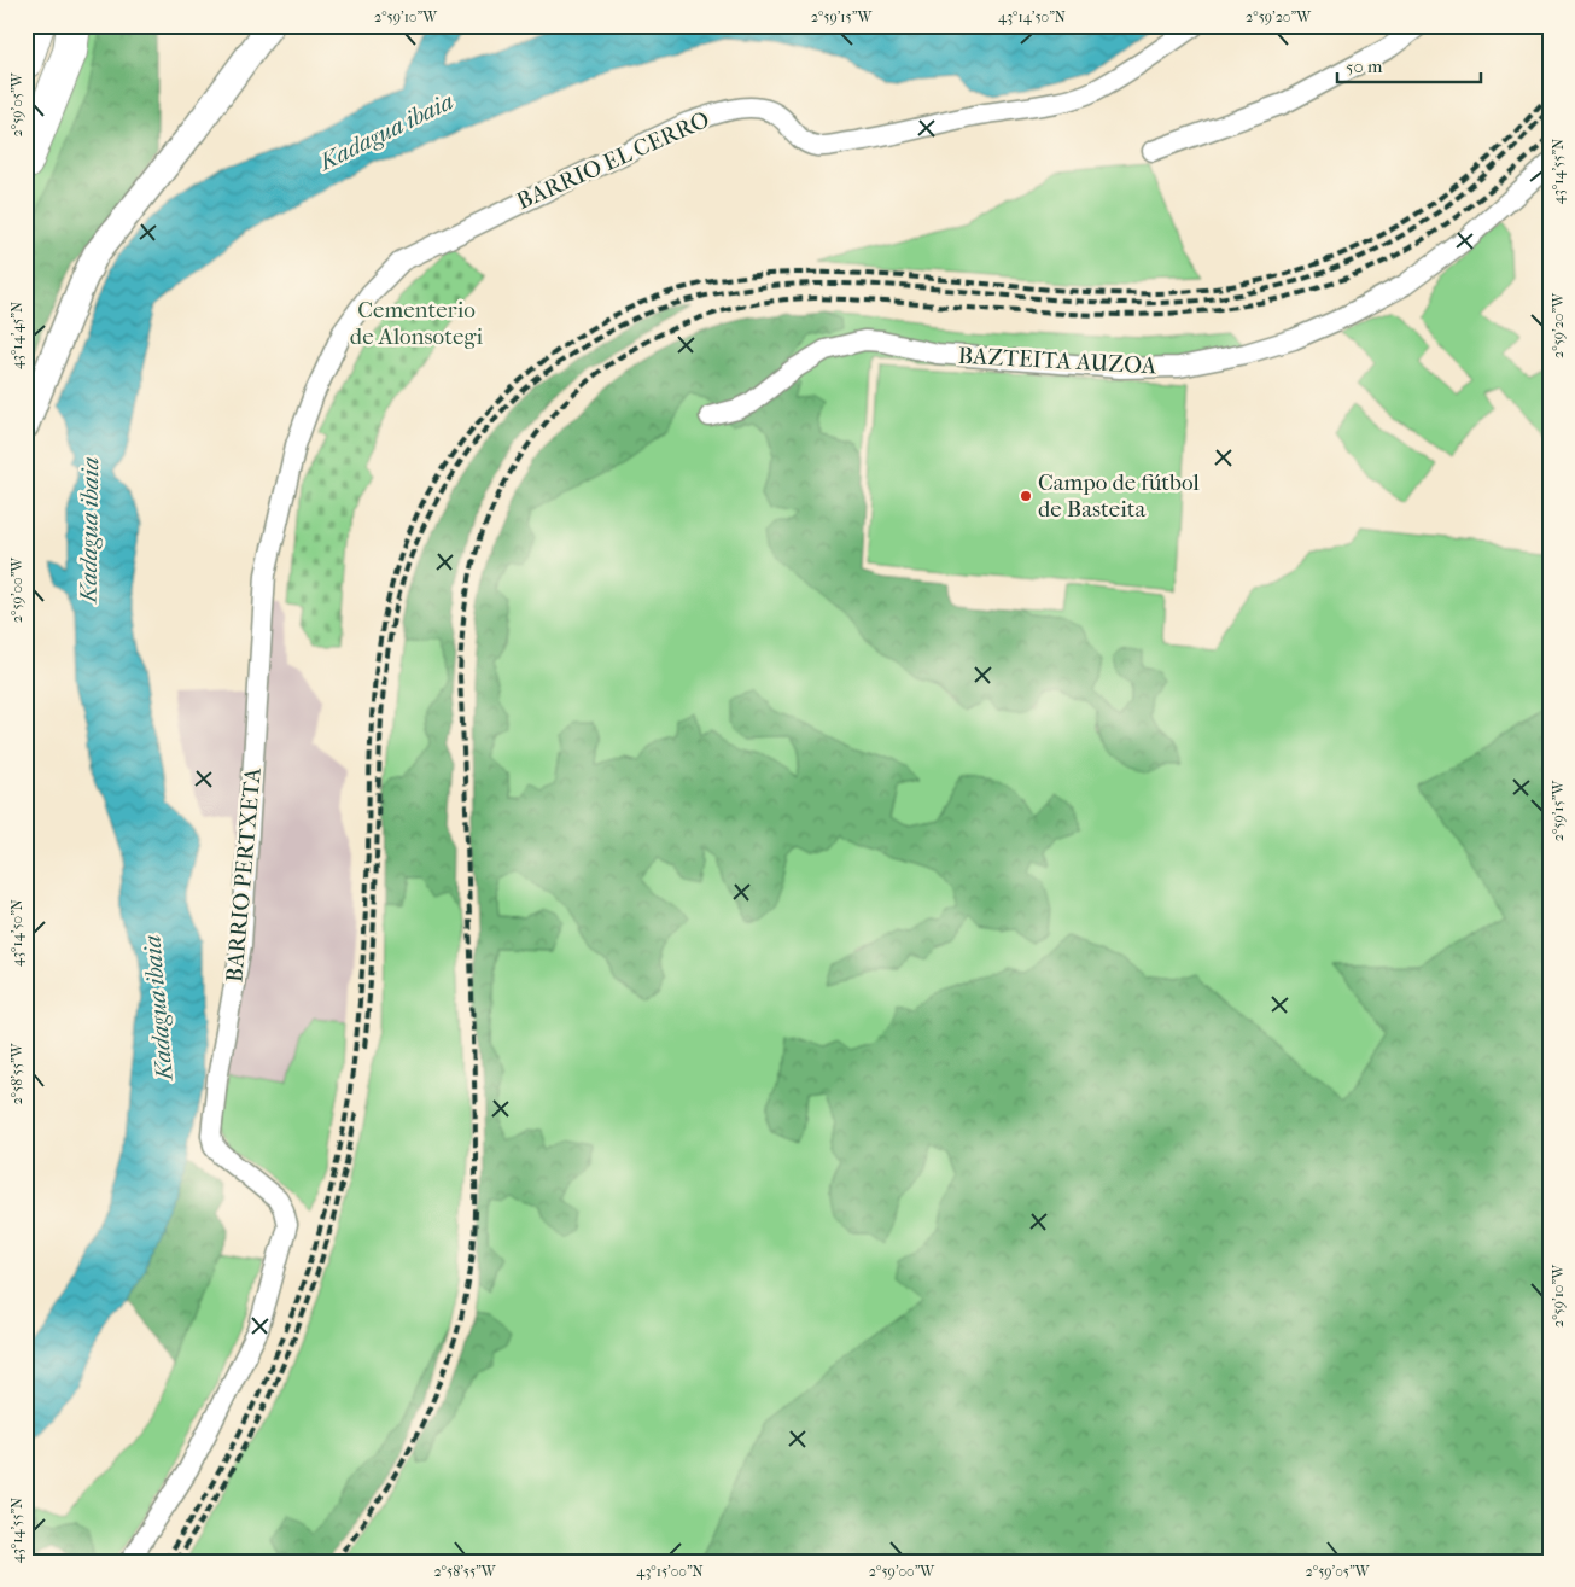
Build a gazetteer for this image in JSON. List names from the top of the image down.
{
  "streets": {
    "street": ["BARRIO EL CERRO", "BAZTEITA AUZOA", "BARRIO PERTXETA"]
  },
  "crossings": [
    ["BARRIO EL CERRO", "BARRIO PERTXETA"]
  ],
  "water": ["Kadagua ibaia"],
  "parks": ["Cementerio de Alonsotegi"],
  "places": ["Campo de fútbol de Basteita"],
  "scale_bar": "50 m",
  "coordinates": [
    "2°59'10\"W",
    "2°59'15\"W",
    "43°14'50\"N",
    "2°59'20\"W",
    "2°59'05\"W",
    "43°14'55\"N",
    "43°14'45\"N",
    "2°59'00\"W",
    "2°58'55\"W",
    "43°15'00\"N"
  ]
}
